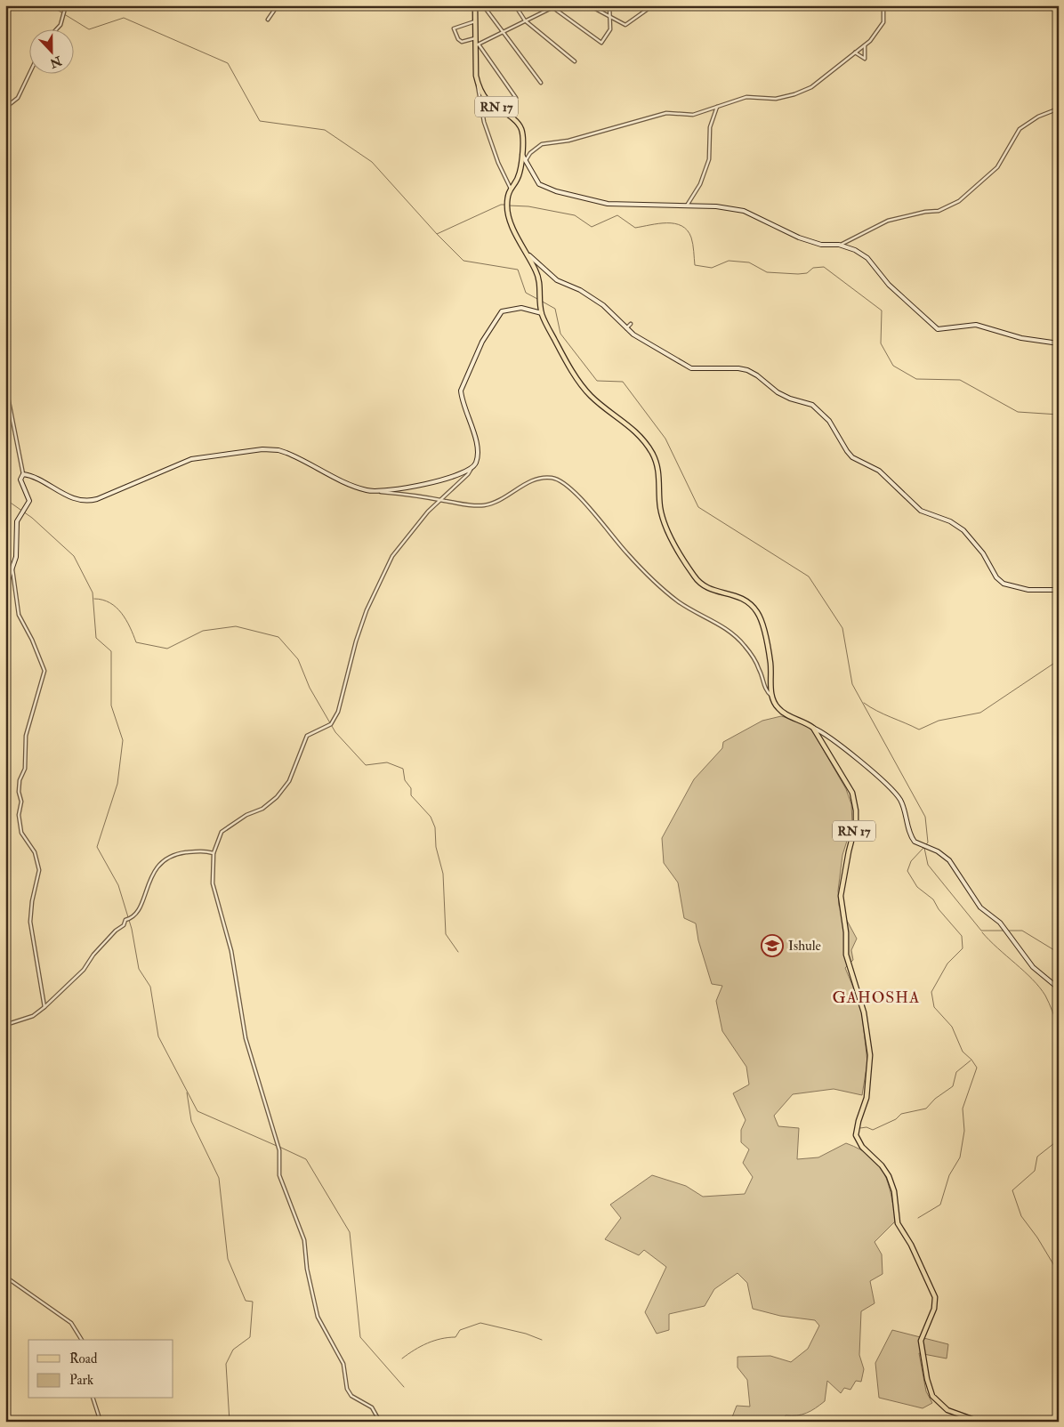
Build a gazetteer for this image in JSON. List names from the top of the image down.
{
  "streets": {
    "main road": ["RN 17"]
  },
  "districts": ["GAHOSHA"],
  "places": {
    "school or university": ["Ishule"]
  },
  "legend": ["Road", "Park"],
  "north": "bottom"
}
